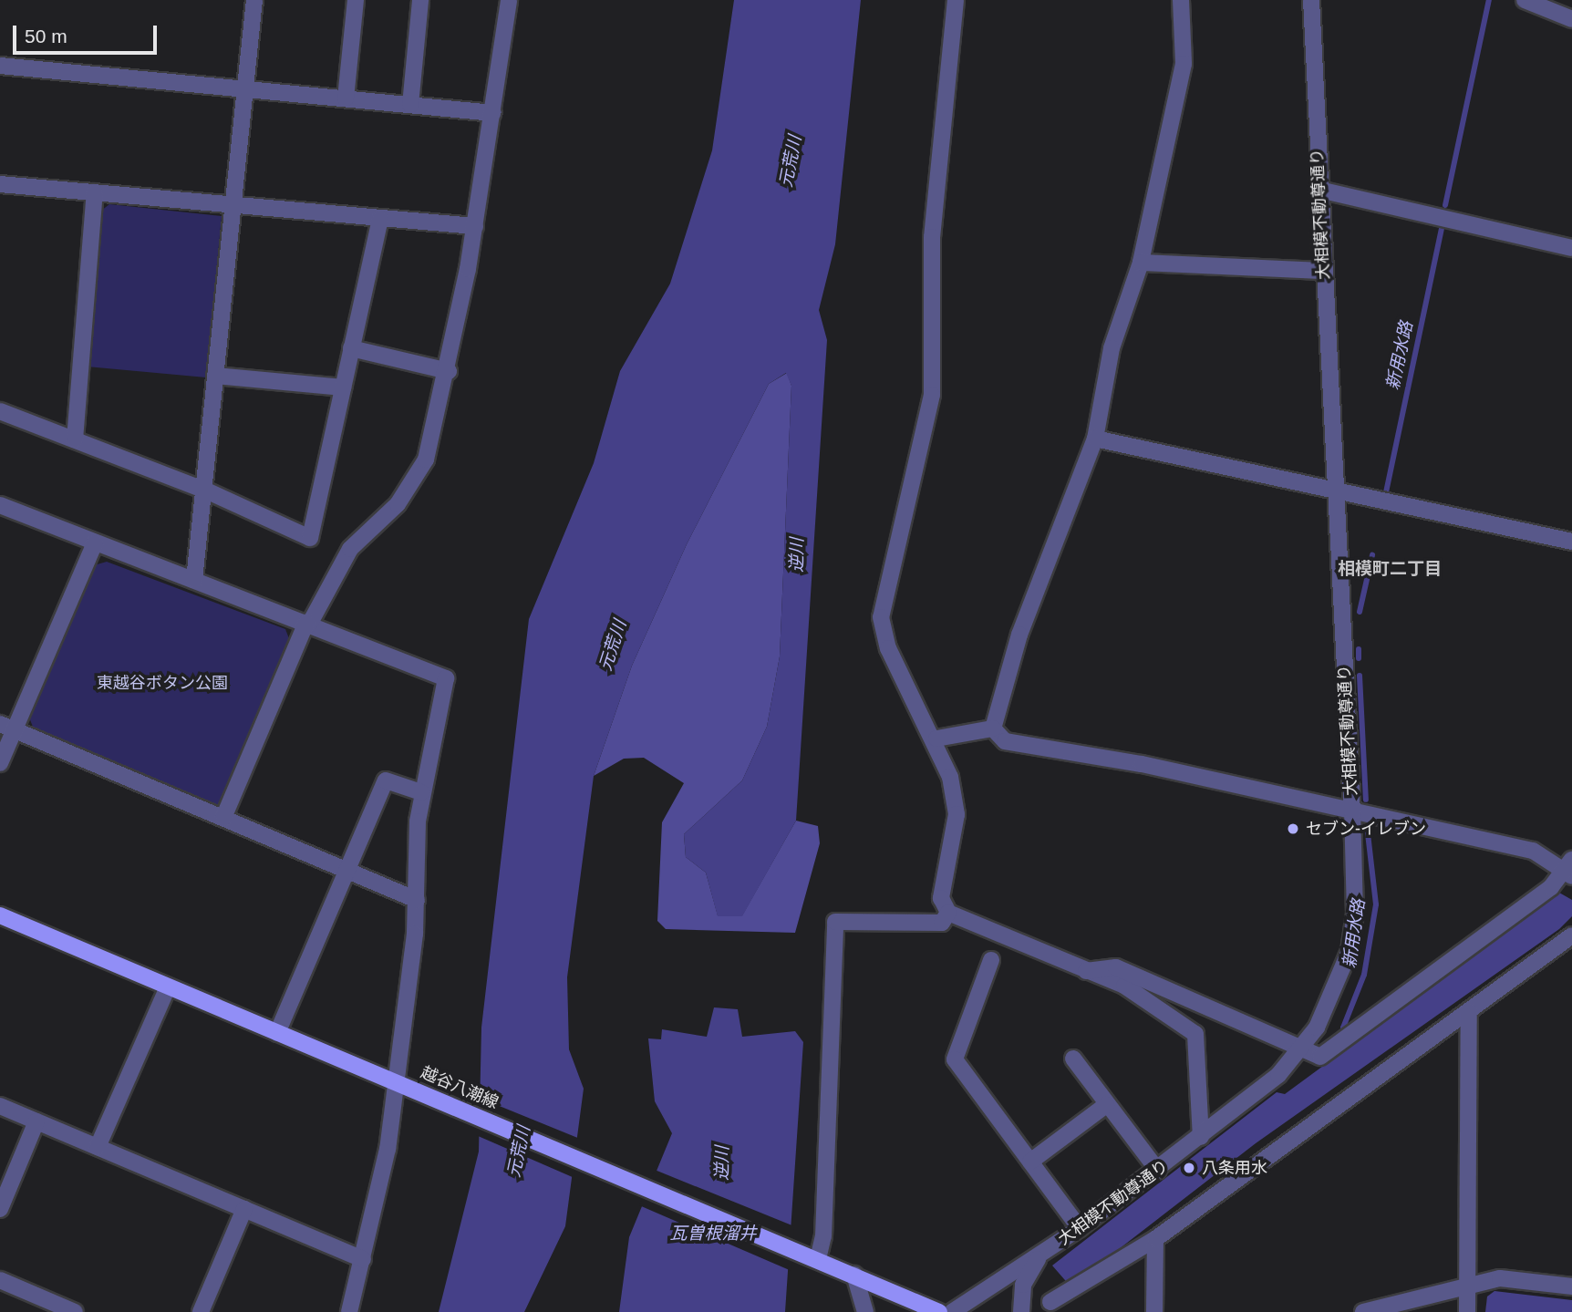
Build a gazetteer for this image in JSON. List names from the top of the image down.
{
  "streets": {
    "main road": ["越谷八潮線"],
    "street": ["大相模不動尊通り"]
  },
  "districts": ["相模町二丁目"],
  "water": [
    "元荒川",
    "新用水路",
    "逆川",
    "瓦曽根溜井"
  ],
  "parks": ["東越谷ボタン公園"],
  "places": ["セブン-イレブン", "八条用水"],
  "scale_bar": "50 m"
}
